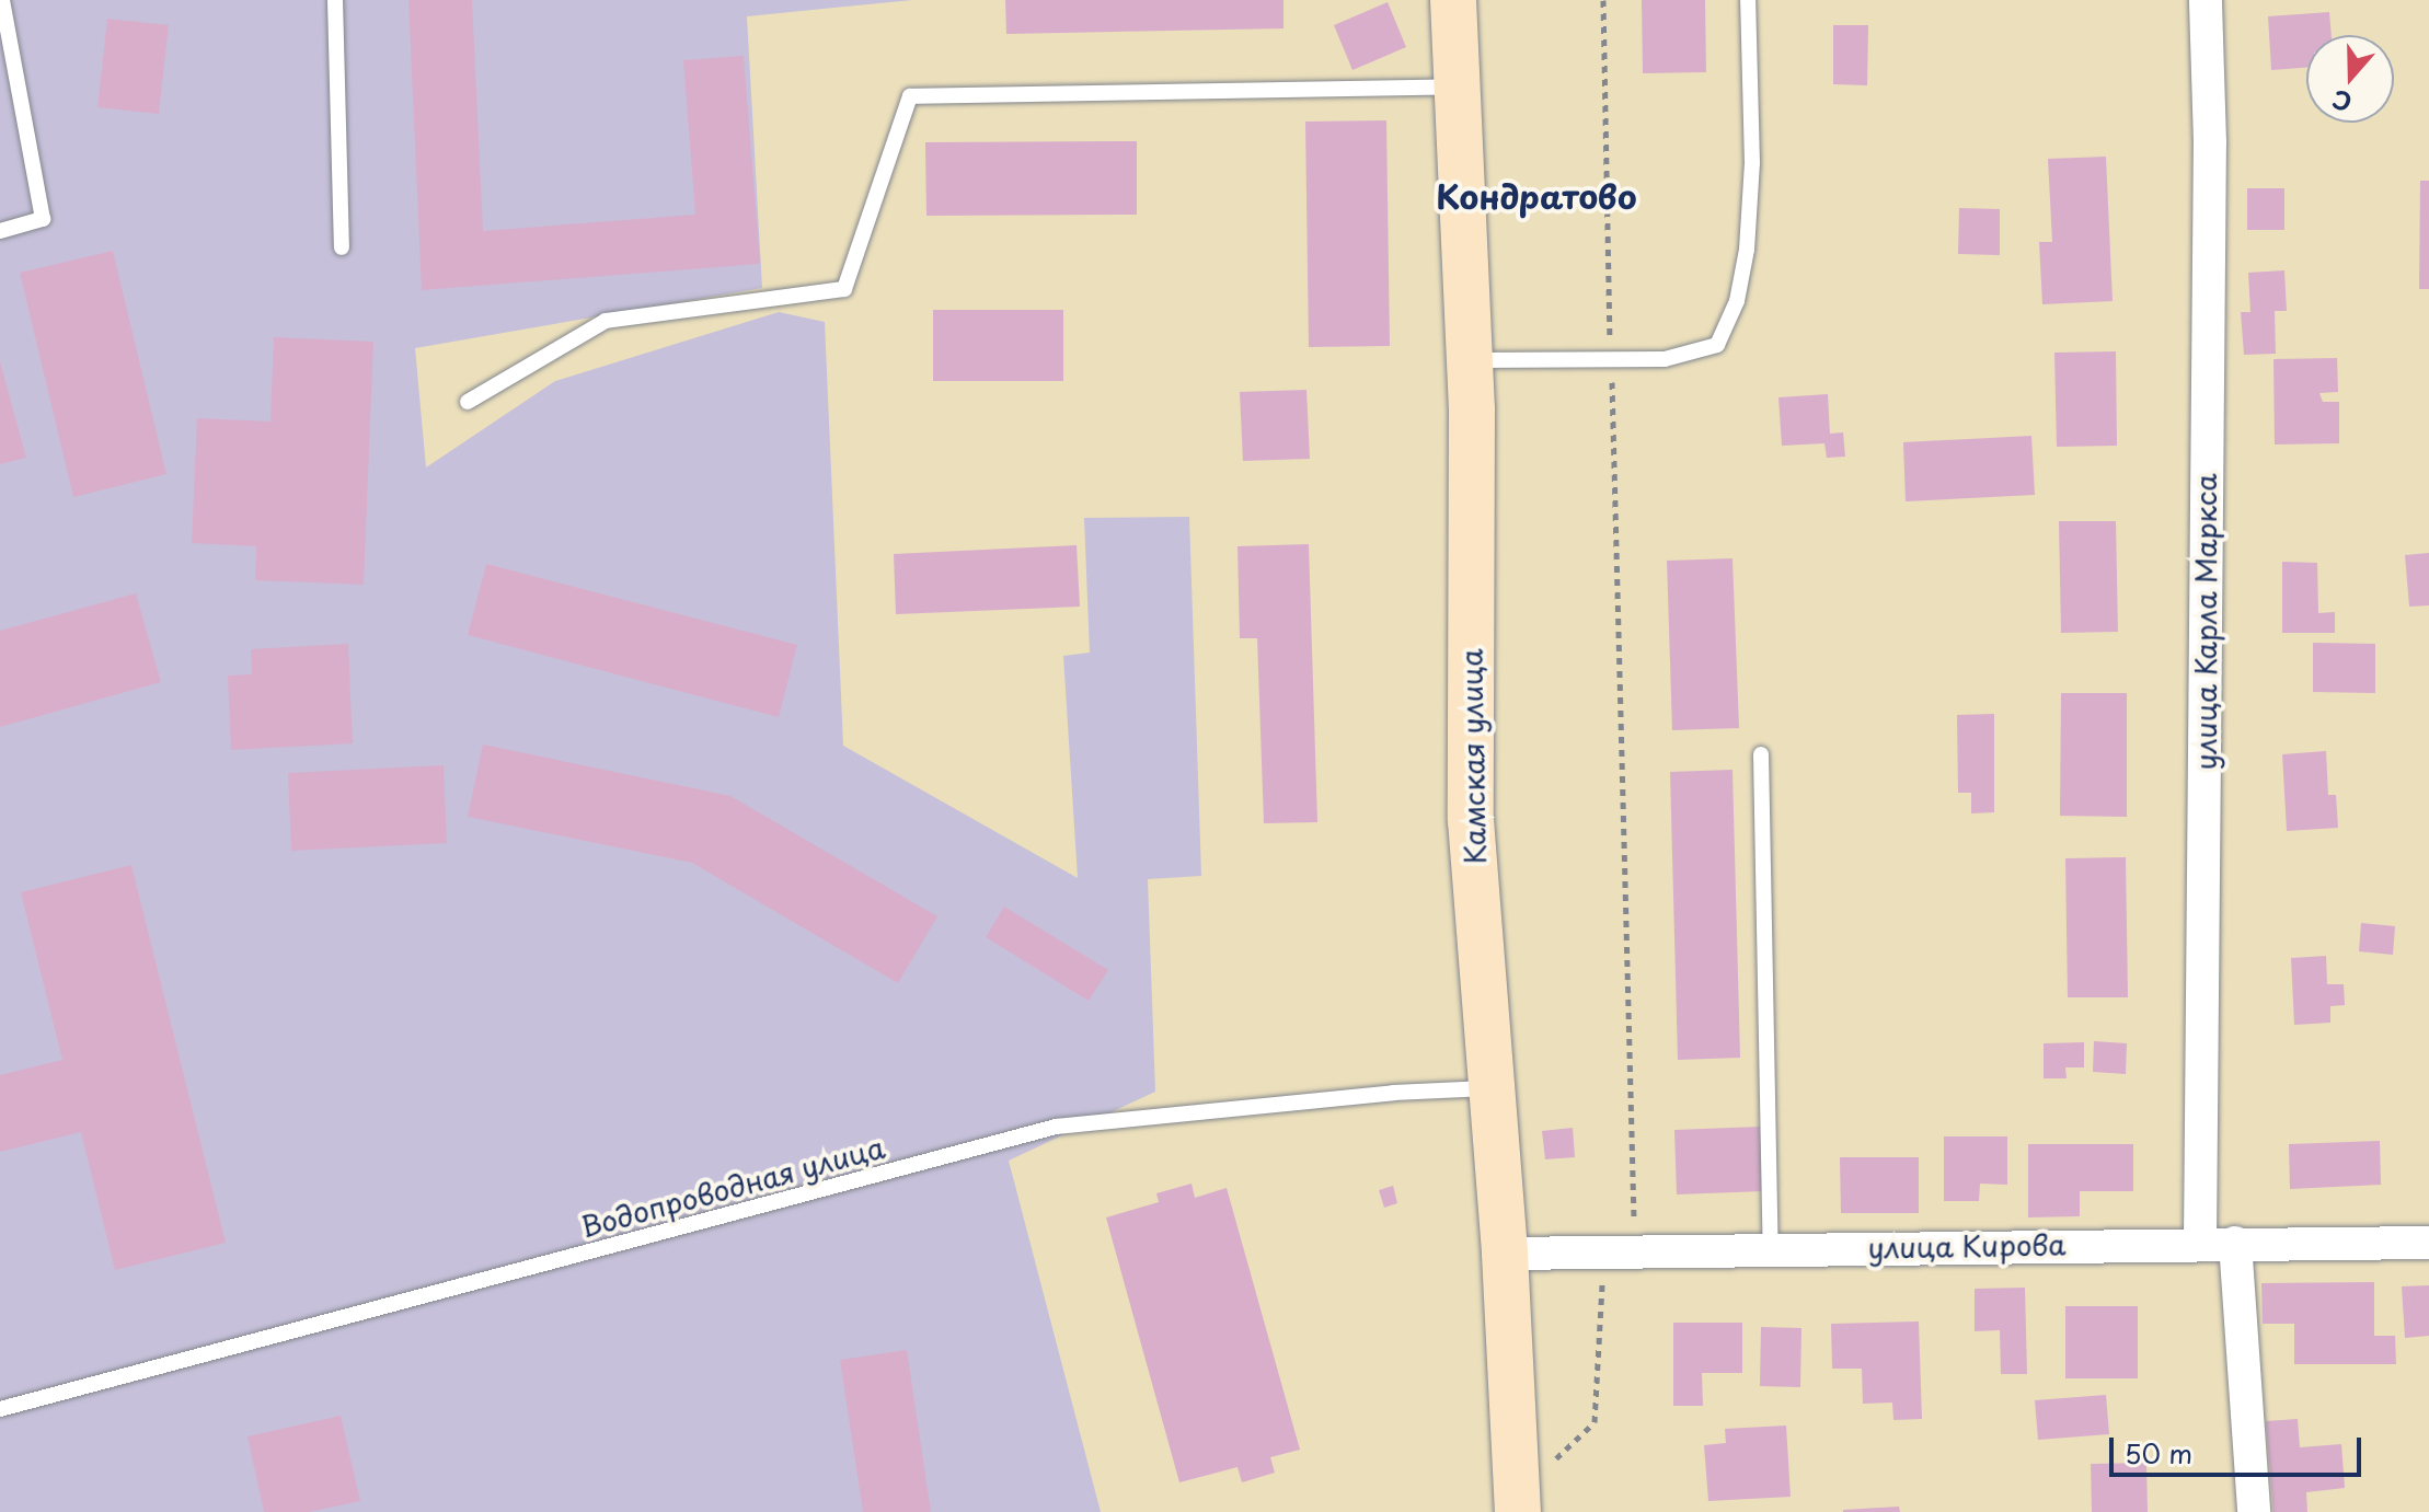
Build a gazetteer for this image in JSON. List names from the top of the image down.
{
  "streets": {
    "street": ["улица Карла Маркса", "Камская улица", "улица Кирова"],
    "lane": ["Водопроводная улица"]
  },
  "crossings": [
    ["улица Карла Маркса", "улица Кирова"],
    ["Камская улица", "Водопроводная улица"],
    ["Камская улица", "улица Кирова"]
  ],
  "districts": ["Кондратово"],
  "scale_bar": "50 m",
  "north": "bottom"
}
